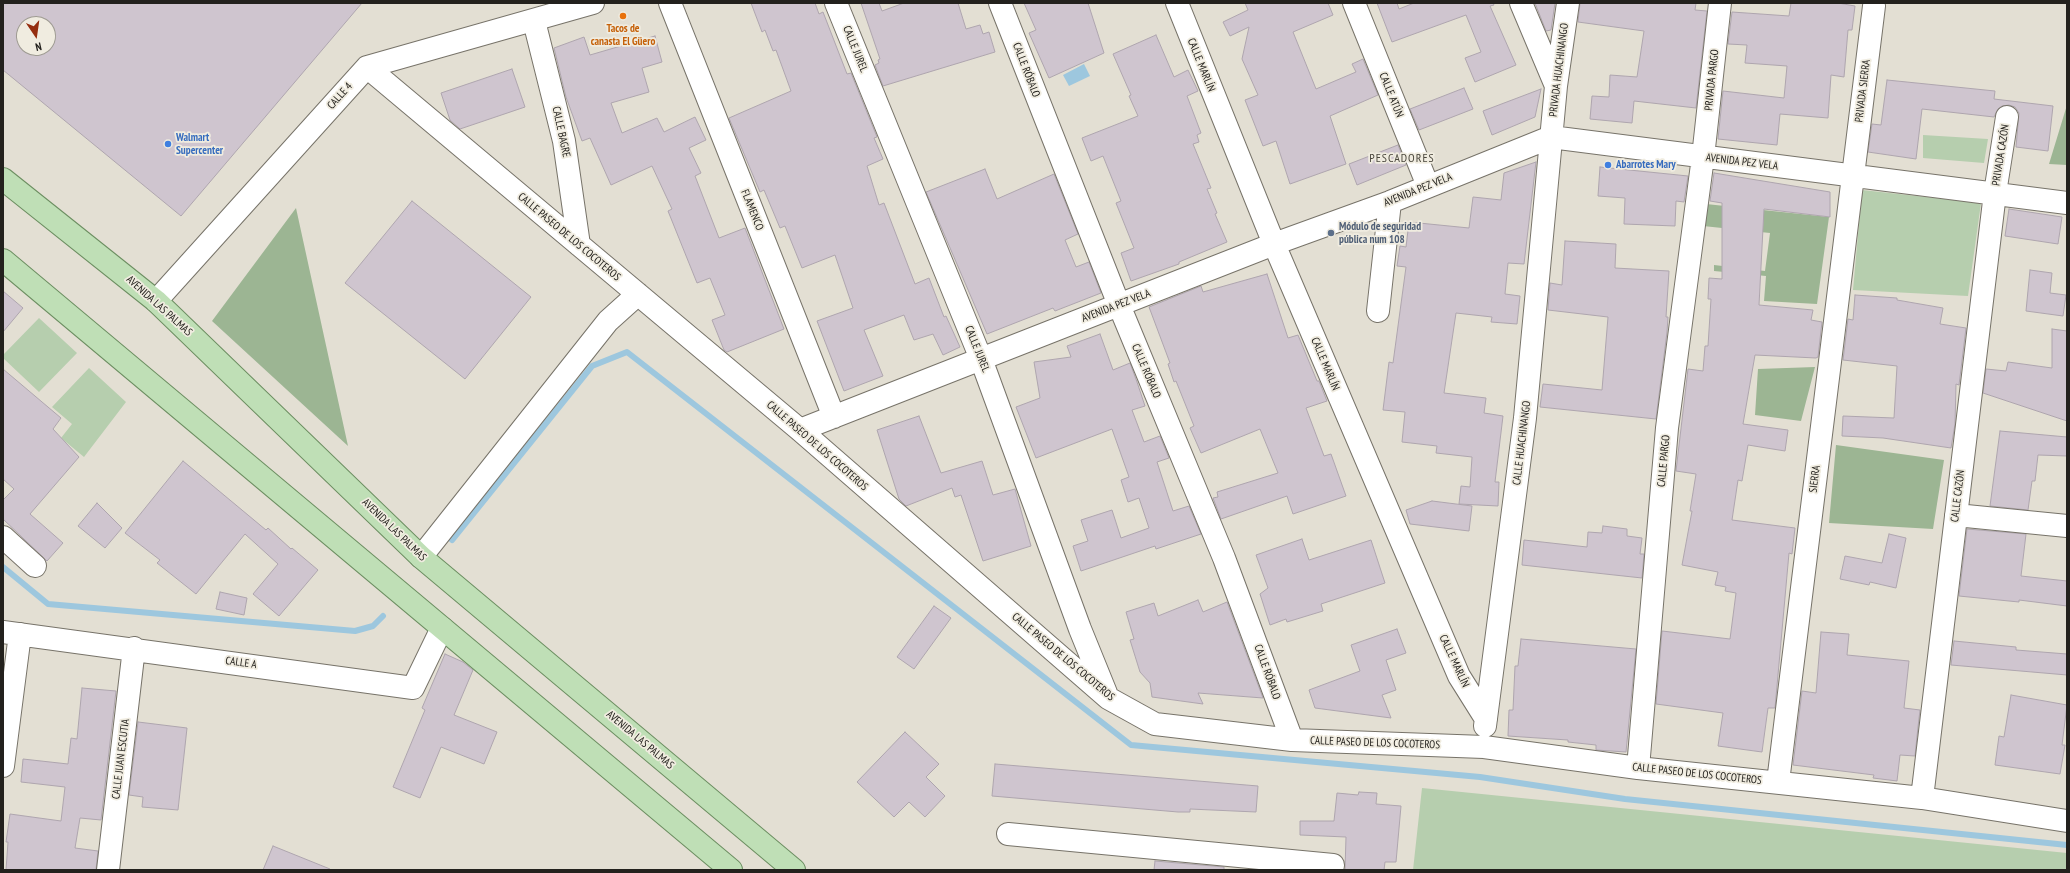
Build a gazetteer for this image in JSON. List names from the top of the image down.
{
  "streets": {
    "main road": ["AVENIDA LAS PALMAS"],
    "street": [
      "CALLE JUREL",
      "CALLE MARLÍN",
      "CALLE RÓBALO",
      "PRIVADA HUACHINANGO",
      "PRIVADA PARGO",
      "PRIVADA SIERRA",
      "CALLE ATÚN",
      "CALLE 4",
      "CALLE BAGRE",
      "PRIVADA CAZÓN",
      "AVENIDA PEZ VELA",
      "FLAMENCO",
      "CALLE PASEO DE LOS COCOTEROS",
      "CALLE HUACHINANGO",
      "CALLE PARGO",
      "SIERRA",
      "CALLE CAZÓN",
      "CALLE A",
      "CALLE JUAN ESCUTIA"
    ]
  },
  "crossings": [
    ["CALLE JUREL", "AVENIDA PEZ VELA"],
    ["CALLE JUREL", "CALLE PASEO DE LOS COCOTEROS"],
    ["CALLE MARLÍN", "AVENIDA PEZ VELA"],
    ["CALLE MARLÍN", "CALLE HUACHINANGO"],
    ["CALLE RÓBALO", "AVENIDA PEZ VELA"],
    ["CALLE RÓBALO", "CALLE PASEO DE LOS COCOTEROS"],
    ["PRIVADA HUACHINANGO", "AVENIDA PEZ VELA"],
    ["PRIVADA HUACHINANGO", "CALLE HUACHINANGO"],
    ["PRIVADA PARGO", "AVENIDA PEZ VELA"],
    ["PRIVADA PARGO", "CALLE PARGO"],
    ["PRIVADA SIERRA", "AVENIDA PEZ VELA"],
    ["PRIVADA SIERRA", "SIERRA"],
    ["CALLE ATÚN", "AVENIDA PEZ VELA"],
    ["CALLE 4", "CALLE PASEO DE LOS COCOTEROS"],
    ["CALLE 4", "AVENIDA LAS PALMAS"],
    ["CALLE BAGRE", "CALLE PASEO DE LOS COCOTEROS"],
    ["PRIVADA CAZÓN", "AVENIDA PEZ VELA"],
    ["PRIVADA CAZÓN", "CALLE CAZÓN"],
    ["AVENIDA PEZ VELA", "FLAMENCO"],
    ["AVENIDA PEZ VELA", "CALLE PASEO DE LOS COCOTEROS"],
    ["AVENIDA PEZ VELA", "CALLE HUACHINANGO"],
    ["AVENIDA PEZ VELA", "CALLE PARGO"],
    ["AVENIDA PEZ VELA", "SIERRA"],
    ["AVENIDA PEZ VELA", "CALLE CAZÓN"],
    ["CALLE PASEO DE LOS COCOTEROS", "CALLE HUACHINANGO"],
    ["CALLE PASEO DE LOS COCOTEROS", "CALLE PARGO"],
    ["CALLE PASEO DE LOS COCOTEROS", "SIERRA"],
    ["CALLE PASEO DE LOS COCOTEROS", "CALLE CAZÓN"],
    ["CALLE A", "CALLE JUAN ESCUTIA"]
  ],
  "districts": ["PESCADORES"],
  "places": [
    "Tacos de canasta El Güero",
    "Walmart Supercenter",
    "Abarrotes Mary",
    "Módulo de seguridad pública num 108"
  ],
  "north": "bottom"
}
